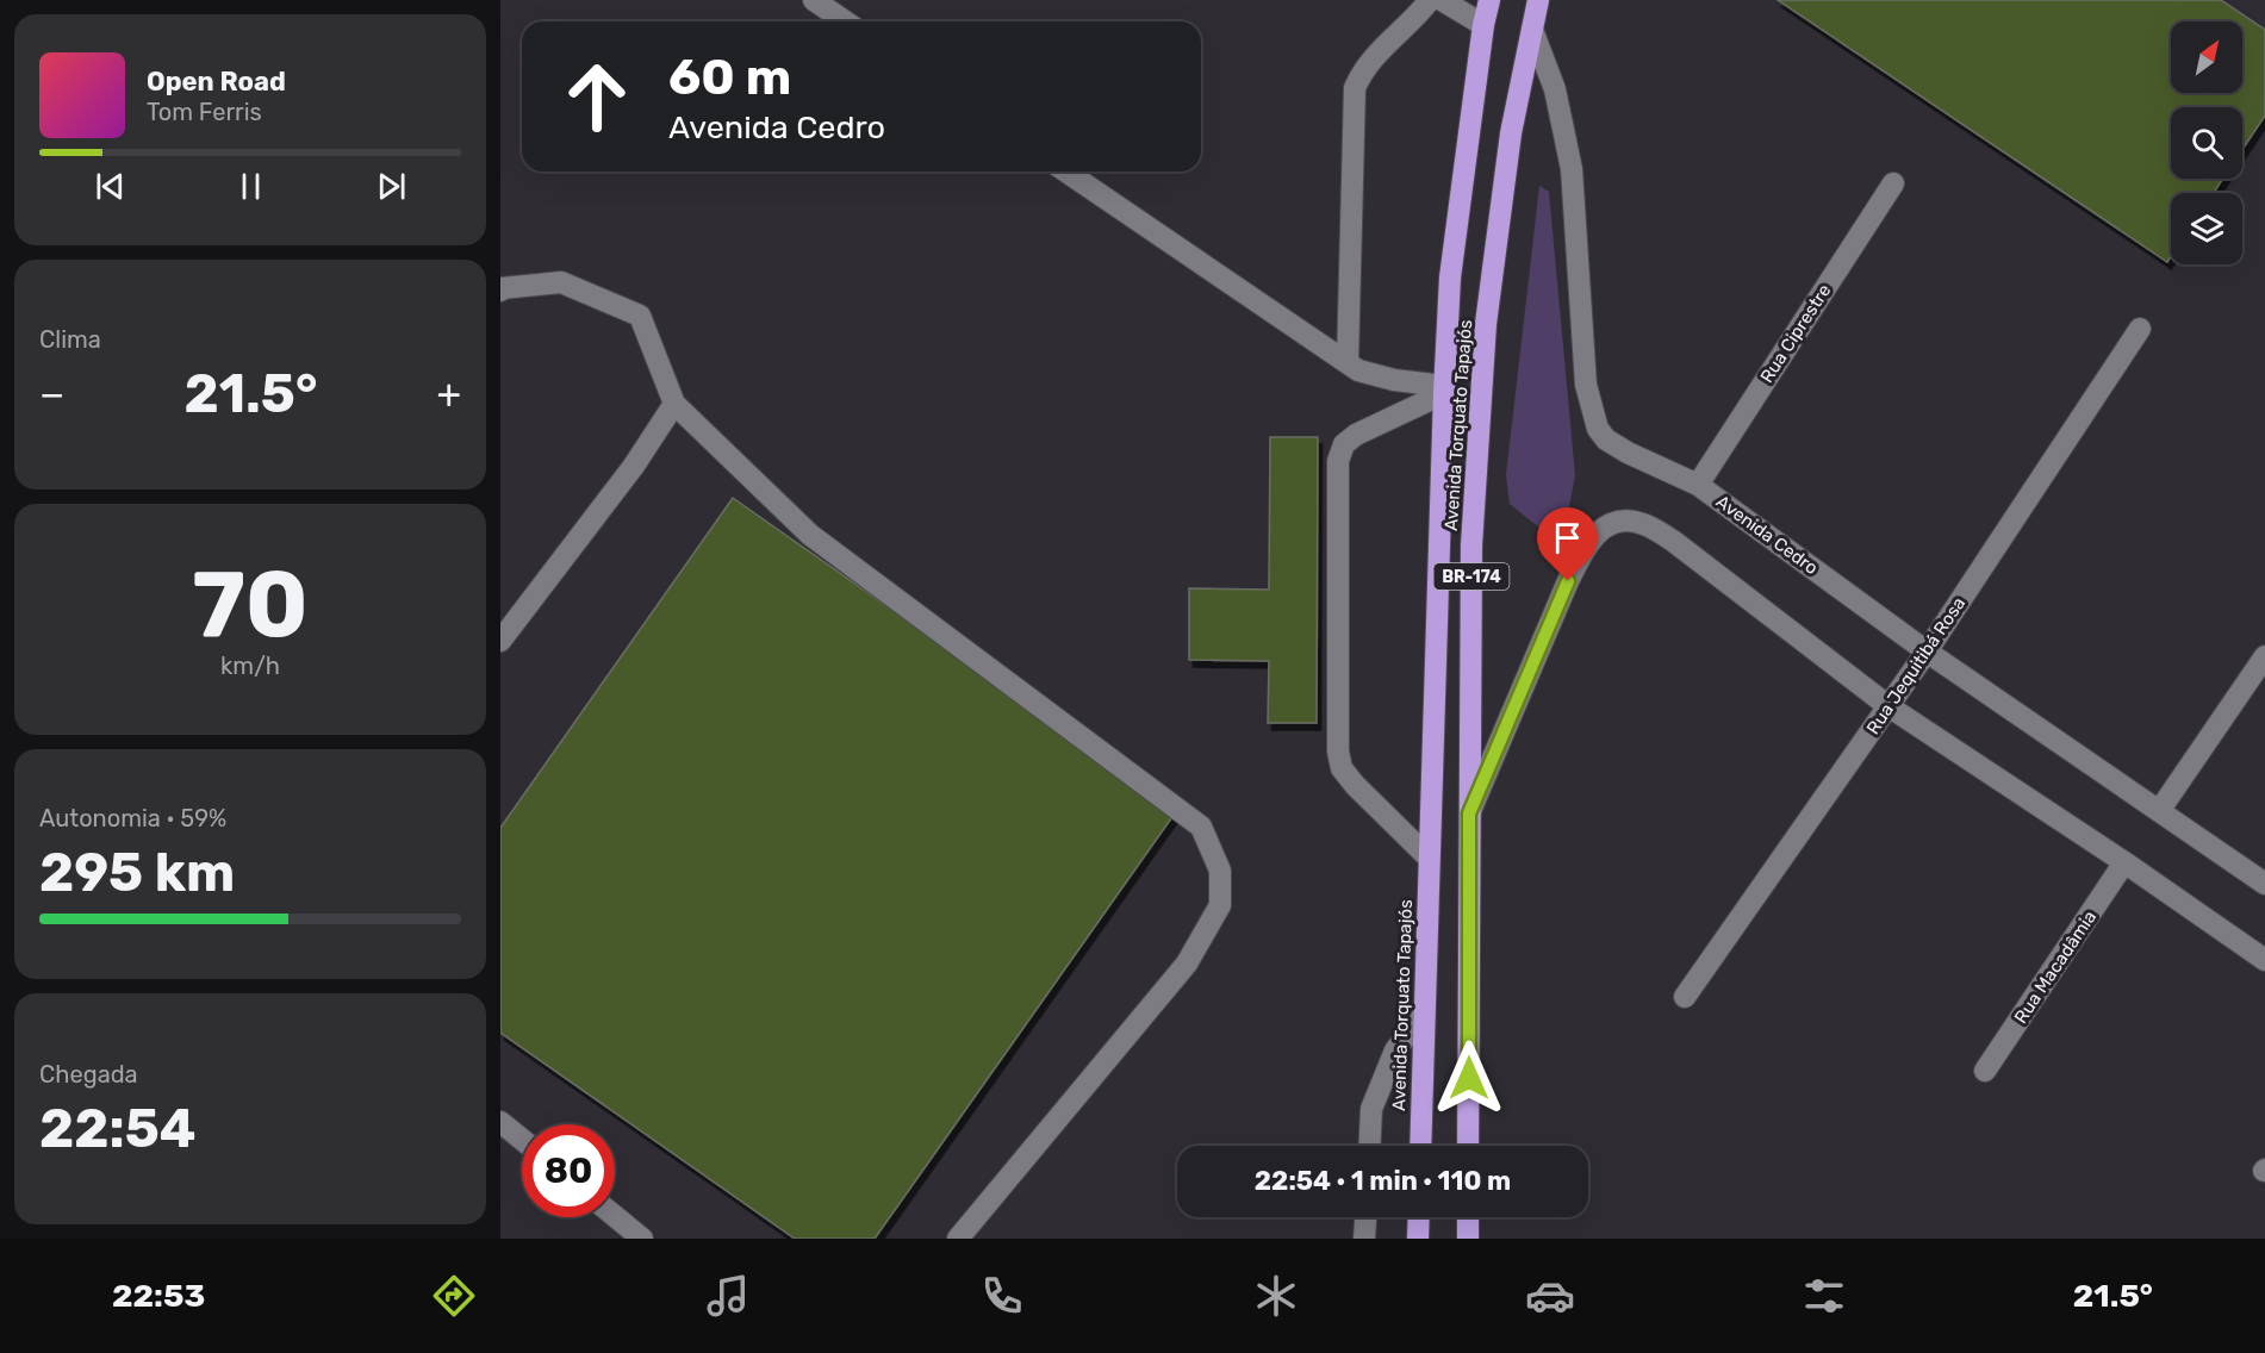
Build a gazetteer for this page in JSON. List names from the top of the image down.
{
  "streets": {
    "highway": ["Avenida Torquato Tapajós", "BR-174"],
    "street": [
      "Rua Ciprestre",
      "Avenida Cedro",
      "Rua Jequitibá Rosa",
      "Rua Macadâmia"
    ]
  },
  "crossings": [
    ["Rua Ciprestre", "Avenida Cedro"],
    ["Avenida Torquato Tapajós", "Avenida Cedro"],
    ["Avenida Cedro", "Rua Jequitibá Rosa"]
  ],
  "north": "top right",
  "page": {
    "turn": ["60 m", "Avenida Cedro"],
    "song": ["Open Road", "Tom Ferris"],
    "tile": [
      "Clima",
      ["70", "km/h"],
      ["Autonomia · 59%", "295 km"],
      ["Chegada", "22:54"]
    ],
    "heat": ["−", "21.5°", "+"],
    "limit": "80",
    "trip": "22:54 · 1 min · 110 m",
    "tabs": ["22:53", "21.5°"]
  }
}
